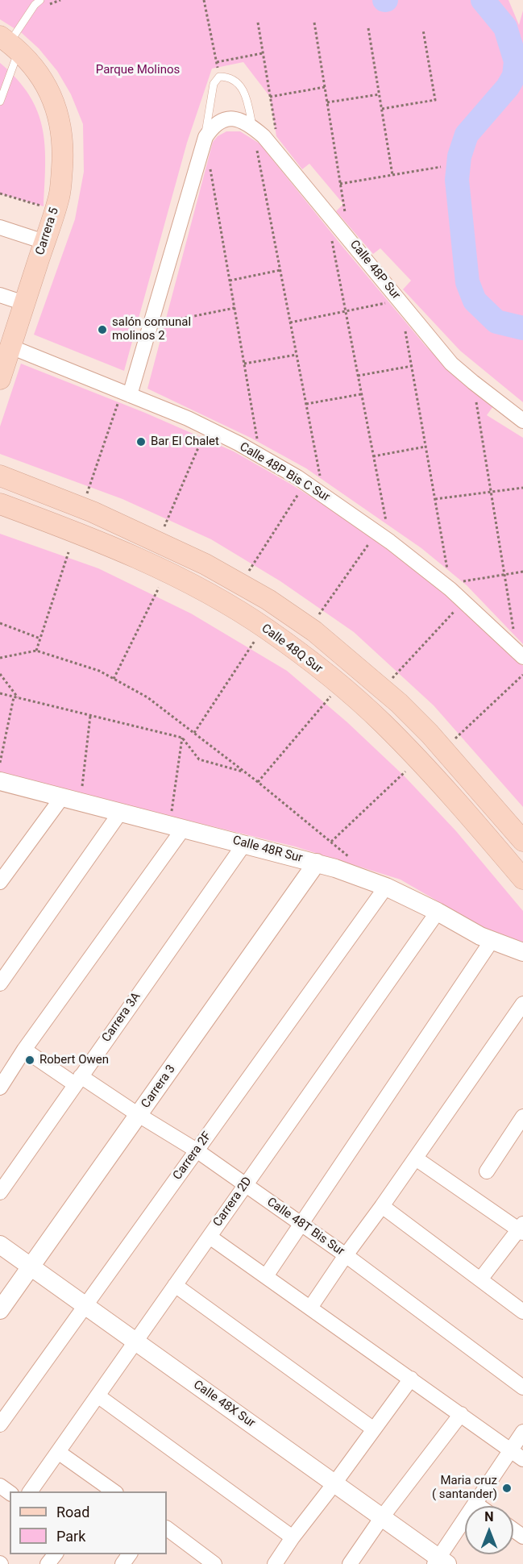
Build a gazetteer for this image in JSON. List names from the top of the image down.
{
  "streets": {
    "main road": ["Carrera 5", "Calle 48Q Sur"],
    "street": [
      "Calle 48P Sur",
      "Calle 48P Bis C Sur",
      "Calle 48R Sur",
      "Carrera 3A",
      "Carrera 3",
      "Carrera 2F",
      "Carrera 2D",
      "Calle 48T Bis Sur",
      "Calle 48X Sur"
    ]
  },
  "crossings": [
    ["Carrera 5", "Calle 48P Bis C Sur"],
    ["Calle 48R Sur", "Carrera 3A"],
    ["Calle 48R Sur", "Carrera 3"],
    ["Calle 48R Sur", "Carrera 2F"],
    ["Calle 48R Sur", "Carrera 2D"],
    ["Carrera 3A", "Calle 48T Bis Sur"],
    ["Carrera 3", "Calle 48T Bis Sur"],
    ["Carrera 3", "Calle 48X Sur"],
    ["Carrera 2F", "Calle 48T Bis Sur"],
    ["Carrera 2F", "Calle 48X Sur"],
    ["Carrera 2D", "Calle 48T Bis Sur"],
    ["Carrera 2D", "Calle 48X Sur"]
  ],
  "parks": ["Parque Molinos"],
  "places": [
    "salón comunal molinos 2",
    "Bar El Chalet",
    "Robert Owen",
    "Maria cruz ( santander)"
  ],
  "legend": ["Road", "Park"],
  "north": "top"
}
